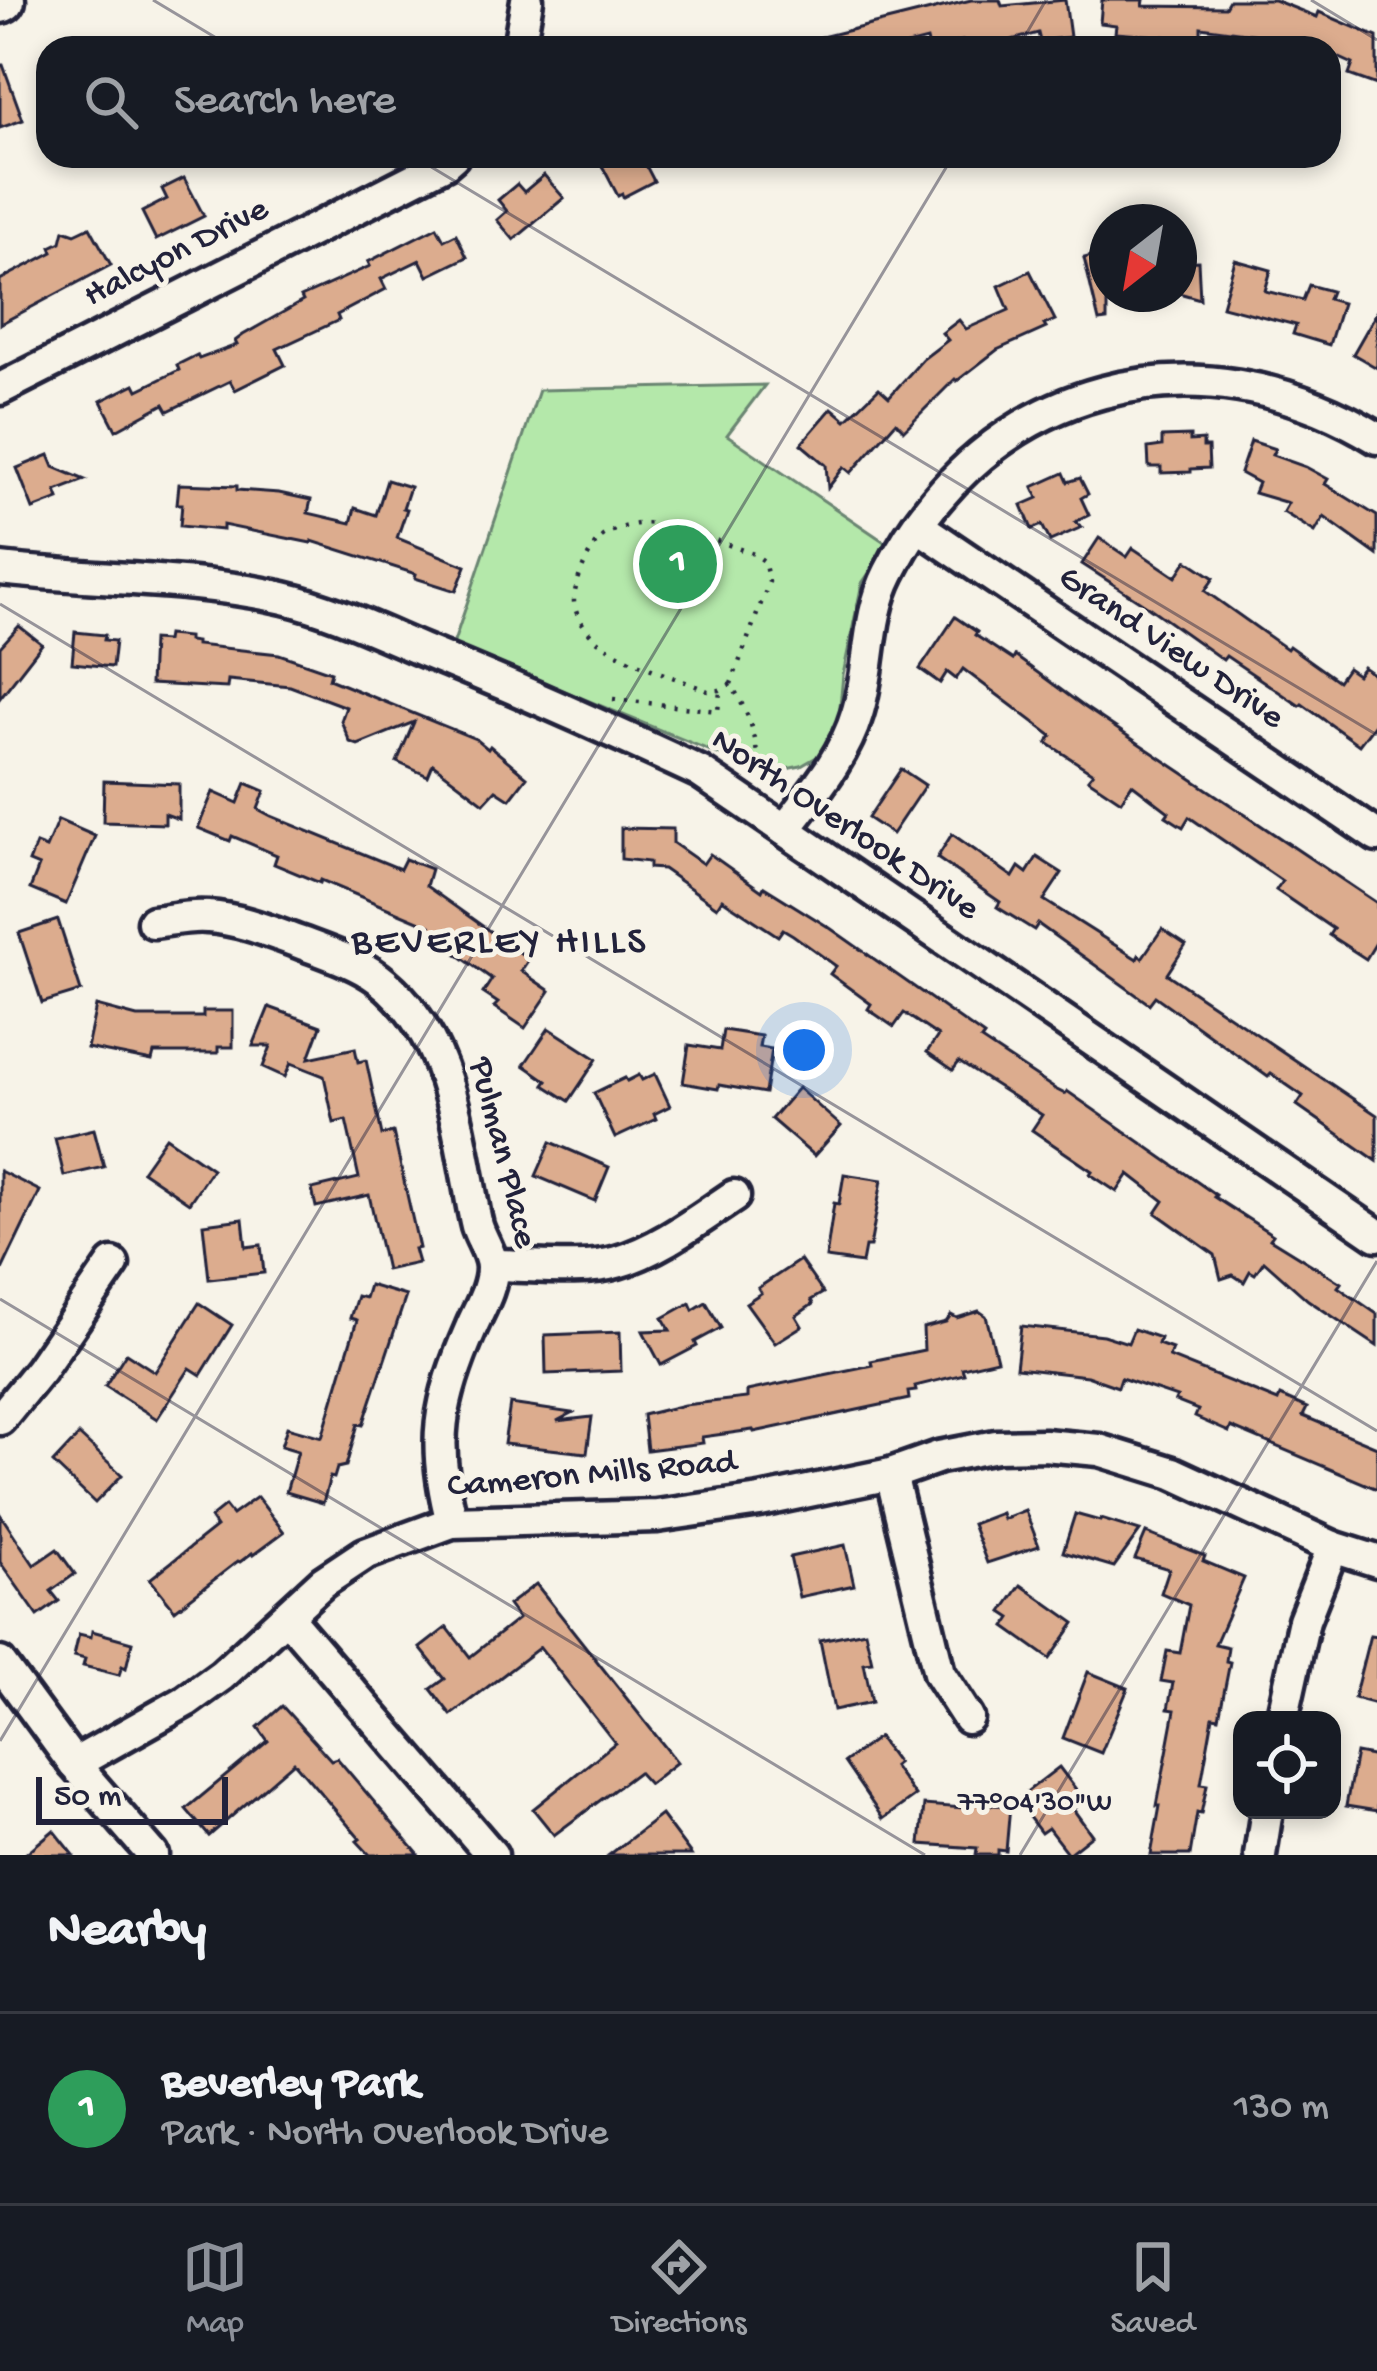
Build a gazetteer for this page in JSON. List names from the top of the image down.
{
  "streets": {
    "street": [
      "Halcyon Drive",
      "Grand View Drive",
      "North Overlook Drive",
      "Pulman Place",
      "Cameron Mills Road"
    ]
  },
  "crossings": [
    ["Pulman Place", "Cameron Mills Road"]
  ],
  "districts": ["BEVERLEY HILLS"],
  "scale_bar": "50 m",
  "north": "bottom left",
  "page": {
    "search": "Search here",
    "pins": "1",
    "scale": "50 m",
    "heading": "Nearby",
    "list": [
      {
        "mark": "1",
        "name": "Beverley Park",
        "note": "Park · North Overlook Drive",
        "value": "130 m"
      }
    ],
    "nav": ["Map", "Directions", "Saved"]
  },
  "coordinates": ["77°04'30\"W"]
}
